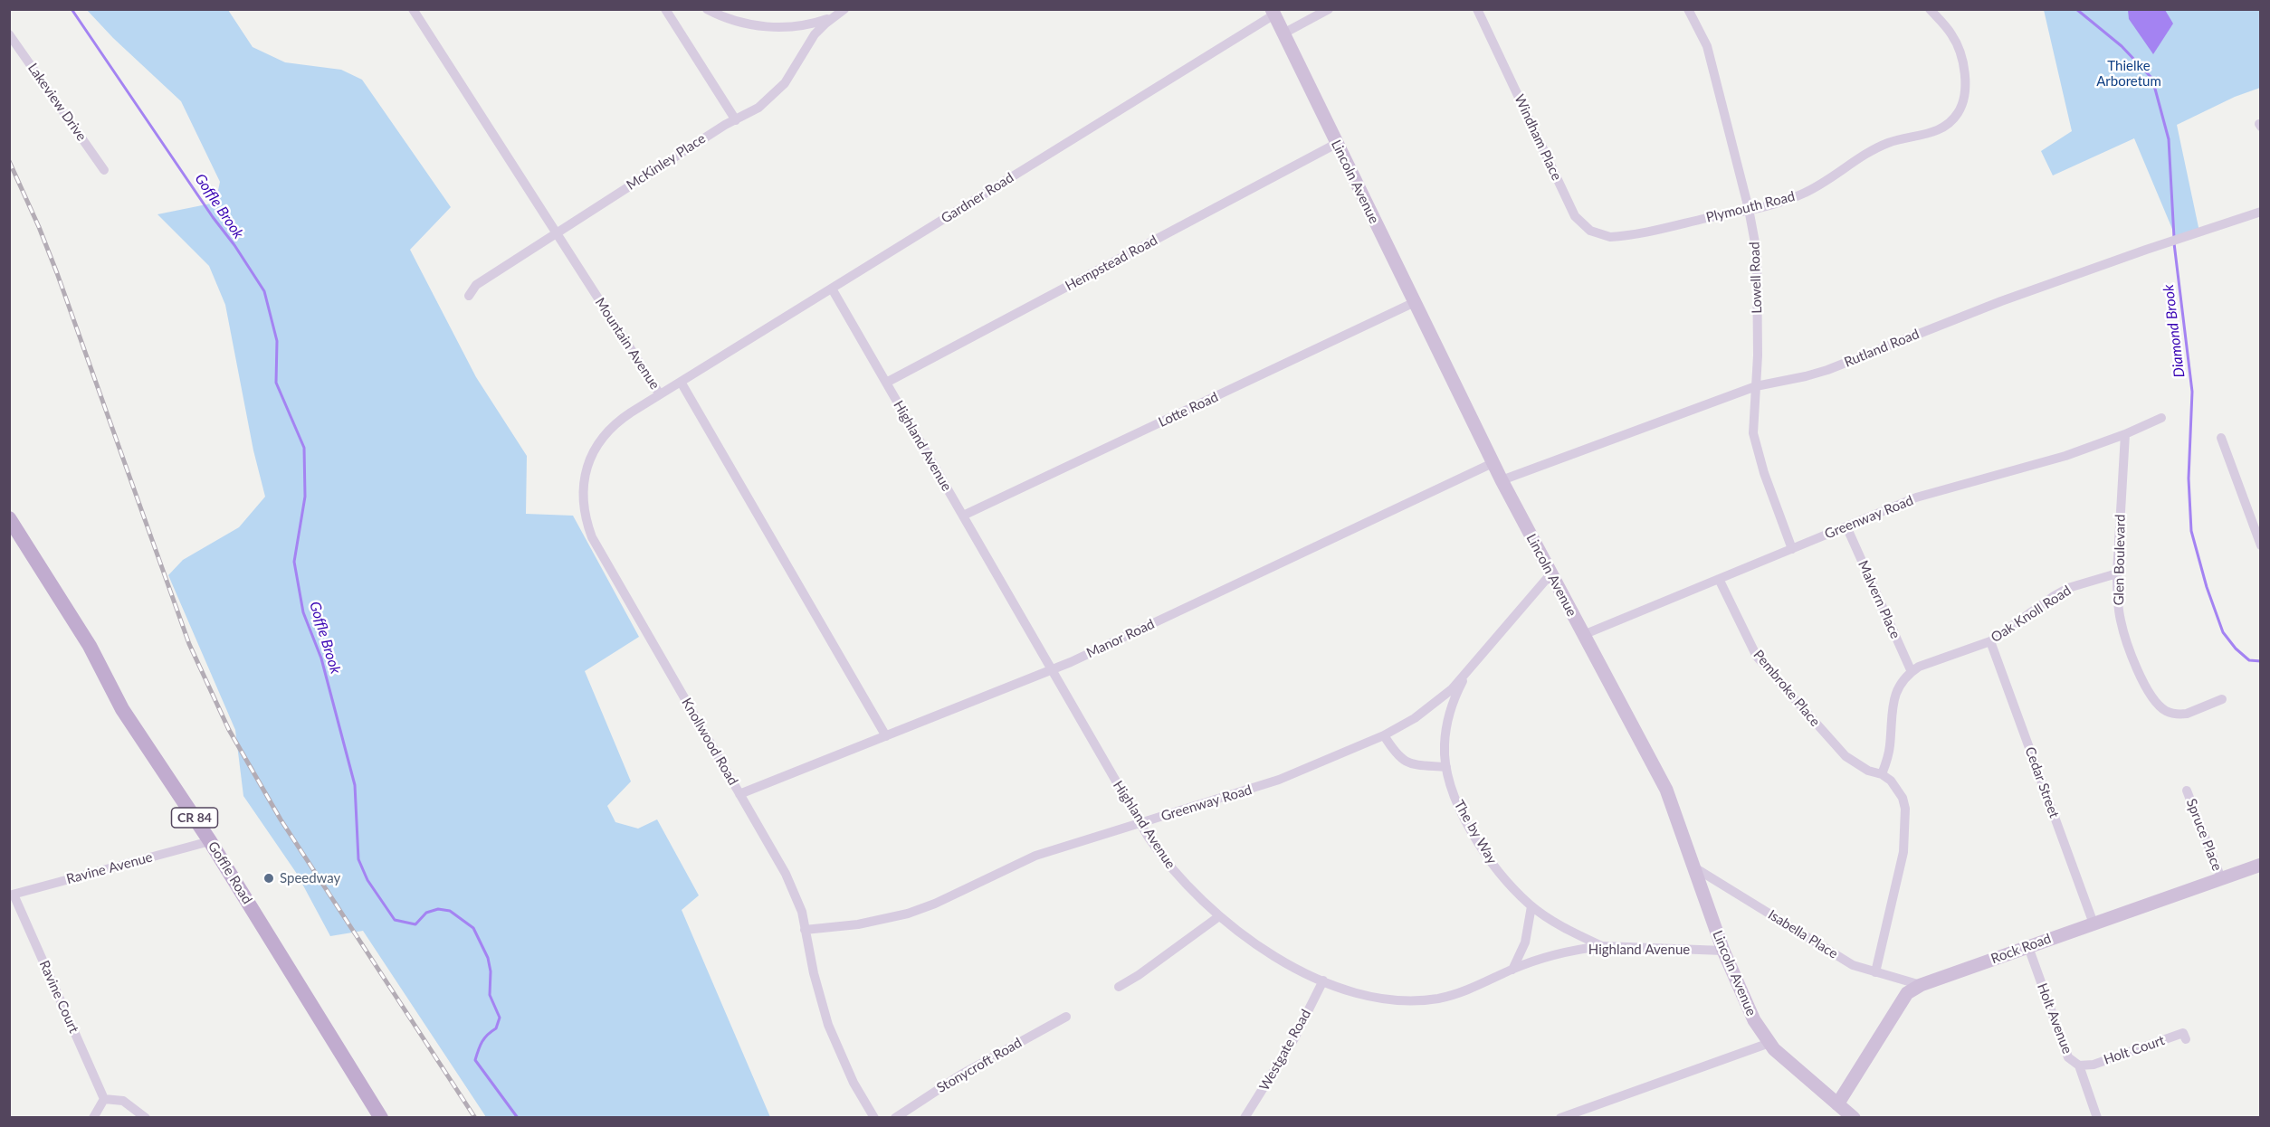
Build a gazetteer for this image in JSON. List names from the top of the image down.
{
  "streets": {
    "main road": [
      "Lincoln Avenue",
      "CR 84",
      "Goffle Road",
      "Rock Road"
    ],
    "street": [
      "Lakeview Drive",
      "Windham Place",
      "McKinley Place",
      "Gardner Road",
      "Plymouth Road",
      "Hempstead Road",
      "Lowell Road",
      "Mountain Avenue",
      "Rutland Road",
      "Lotte Road",
      "Highland Avenue",
      "Greenway Road",
      "Glen Boulevard",
      "Malvern Place",
      "Oak Knoll Road",
      "Manor Road",
      "Pembroke Place",
      "Knollwood Road",
      "Cedar Street",
      "The by Way",
      "Spruce Place",
      "Ravine Avenue",
      "Isabella Place",
      "Ravine Court",
      "Holt Avenue",
      "Westgate Road",
      "Holt Court",
      "Stonycroft Road"
    ]
  },
  "crossings": [
    ["Windham Place", "Plymouth Road"],
    ["McKinley Place", "Mountain Avenue"],
    ["Lincoln Avenue", "Gardner Road"],
    ["Lincoln Avenue", "Hempstead Road"],
    ["Lincoln Avenue", "Rutland Road"],
    ["Lincoln Avenue", "Lotte Road"],
    ["Lincoln Avenue", "Highland Avenue"],
    ["Lincoln Avenue", "Greenway Road"],
    ["Lincoln Avenue", "Manor Road"],
    ["Lincoln Avenue", "Isabella Place"],
    ["Lincoln Avenue", "Rock Road"],
    ["Gardner Road", "Mountain Avenue"],
    ["Gardner Road", "Highland Avenue"],
    ["Plymouth Road", "Lowell Road"],
    ["Hempstead Road", "Highland Avenue"],
    ["Lowell Road", "Rutland Road"],
    ["Lowell Road", "Greenway Road"],
    ["Mountain Avenue", "Manor Road"],
    ["Mountain Avenue", "Knollwood Road"],
    ["Lotte Road", "Highland Avenue"],
    ["Highland Avenue", "Greenway Road"],
    ["Highland Avenue", "Manor Road"],
    ["Highland Avenue", "The by Way"],
    ["Highland Avenue", "Westgate Road"],
    ["Greenway Road", "Glen Boulevard"],
    ["Greenway Road", "Malvern Place"],
    ["Greenway Road", "Pembroke Place"],
    ["Greenway Road", "Knollwood Road"],
    ["Greenway Road", "The by Way"],
    ["Glen Boulevard", "Oak Knoll Road"],
    ["Malvern Place", "Oak Knoll Road"],
    ["Oak Knoll Road", "Pembroke Place"],
    ["Oak Knoll Road", "Cedar Street"],
    ["Manor Road", "Knollwood Road"],
    ["Cedar Street", "Rock Road"],
    ["Spruce Place", "Rock Road"],
    ["Ravine Avenue", "Goffle Road"],
    ["Ravine Avenue", "Ravine Court"],
    ["Isabella Place", "Rock Road"],
    ["Rock Road", "Holt Avenue"],
    ["Holt Avenue", "Holt Court"]
  ],
  "water": ["Goffle Brook", "Diamond Brook"],
  "parks": ["Thielke Arboretum"],
  "places": ["Speedway"]
}
